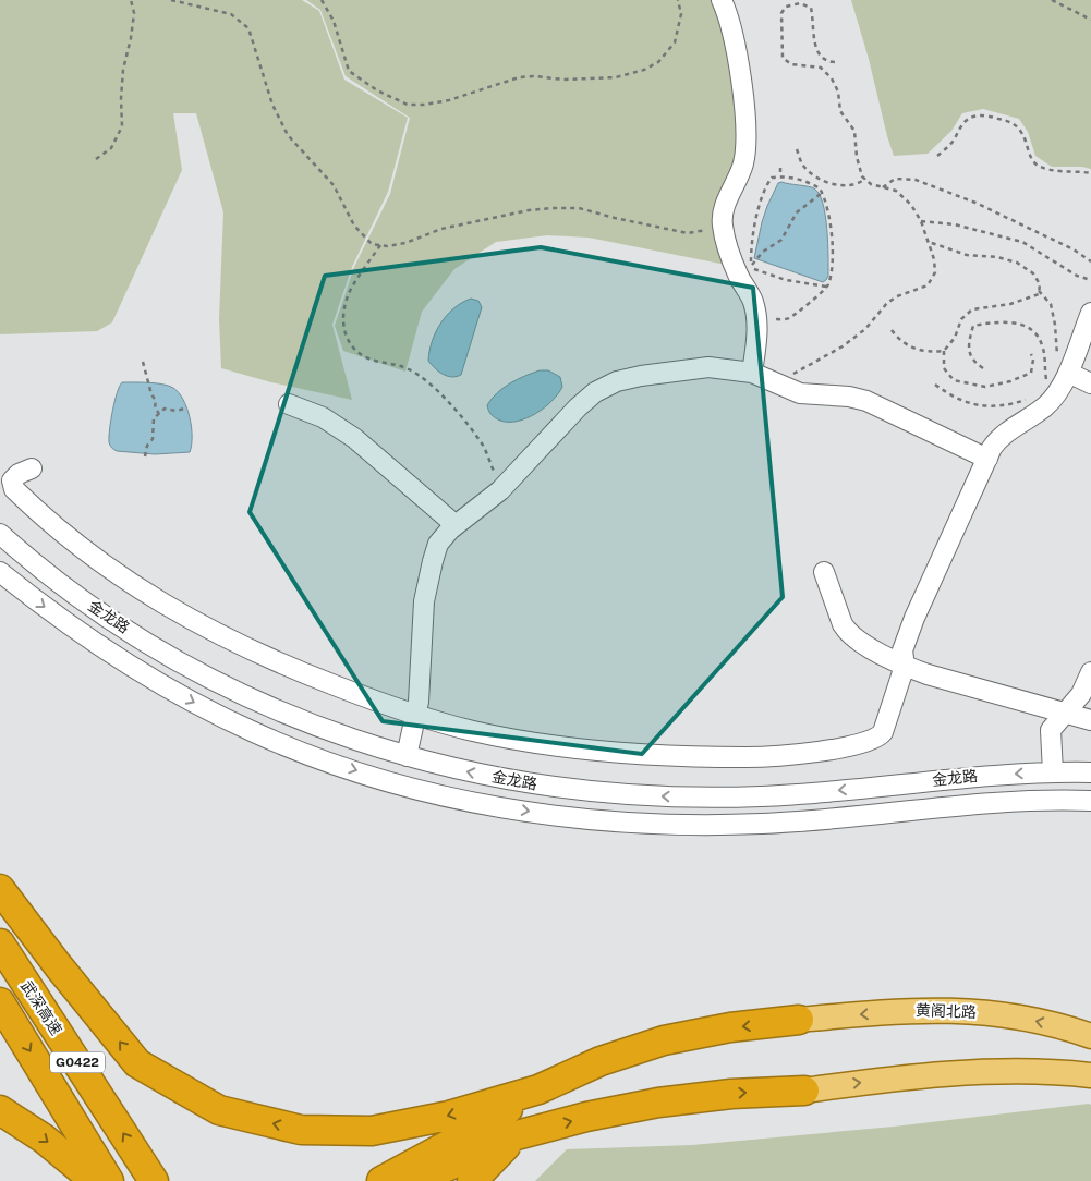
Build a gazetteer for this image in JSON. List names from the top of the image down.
{
  "streets": {
    "highway": ["武深高速", "G0422"],
    "main road": ["黄阁北路"],
    "street": ["金龙路"]
  }
}
